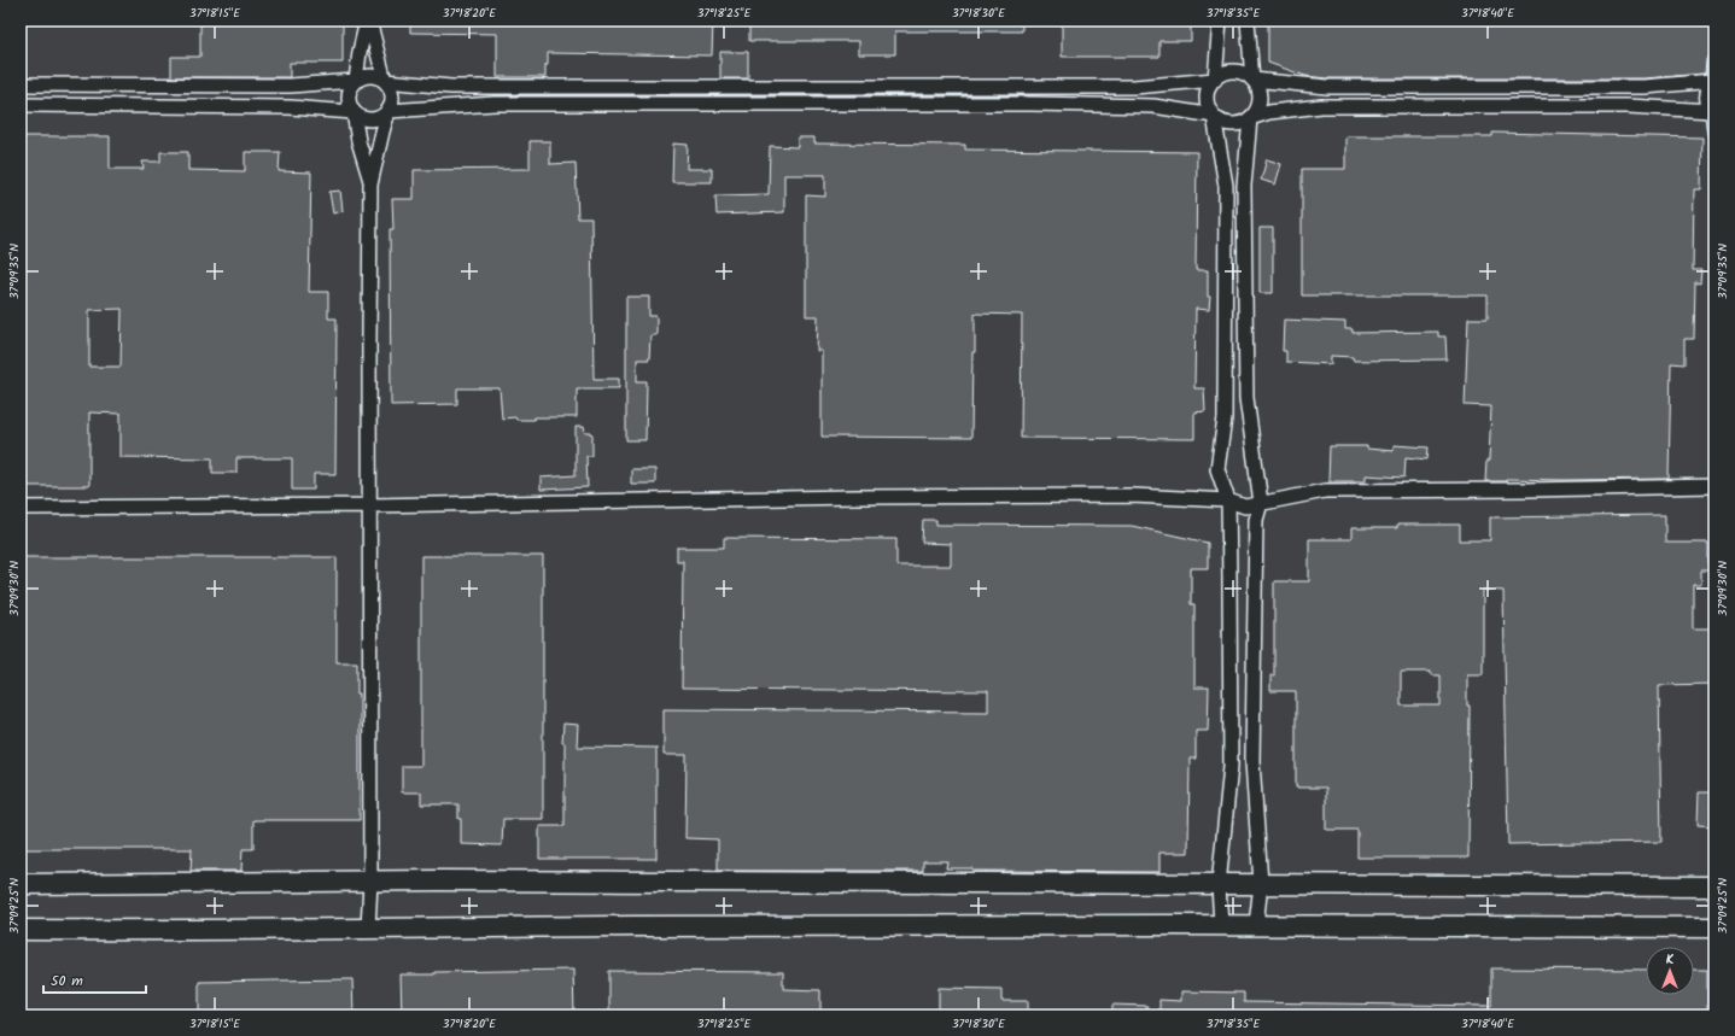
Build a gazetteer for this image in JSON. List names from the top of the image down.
{
  "scale_bar": "50 m",
  "north": "top",
  "coordinates": [
    "37°18'15\"E",
    "37°18'20\"E",
    "37°18'25\"E",
    "37°18'30\"E",
    "37°18'35\"E",
    "37°18'40\"E",
    "37°09'35\"N",
    "37°09'30\"N",
    "37°09'25\"N"
  ]
}
